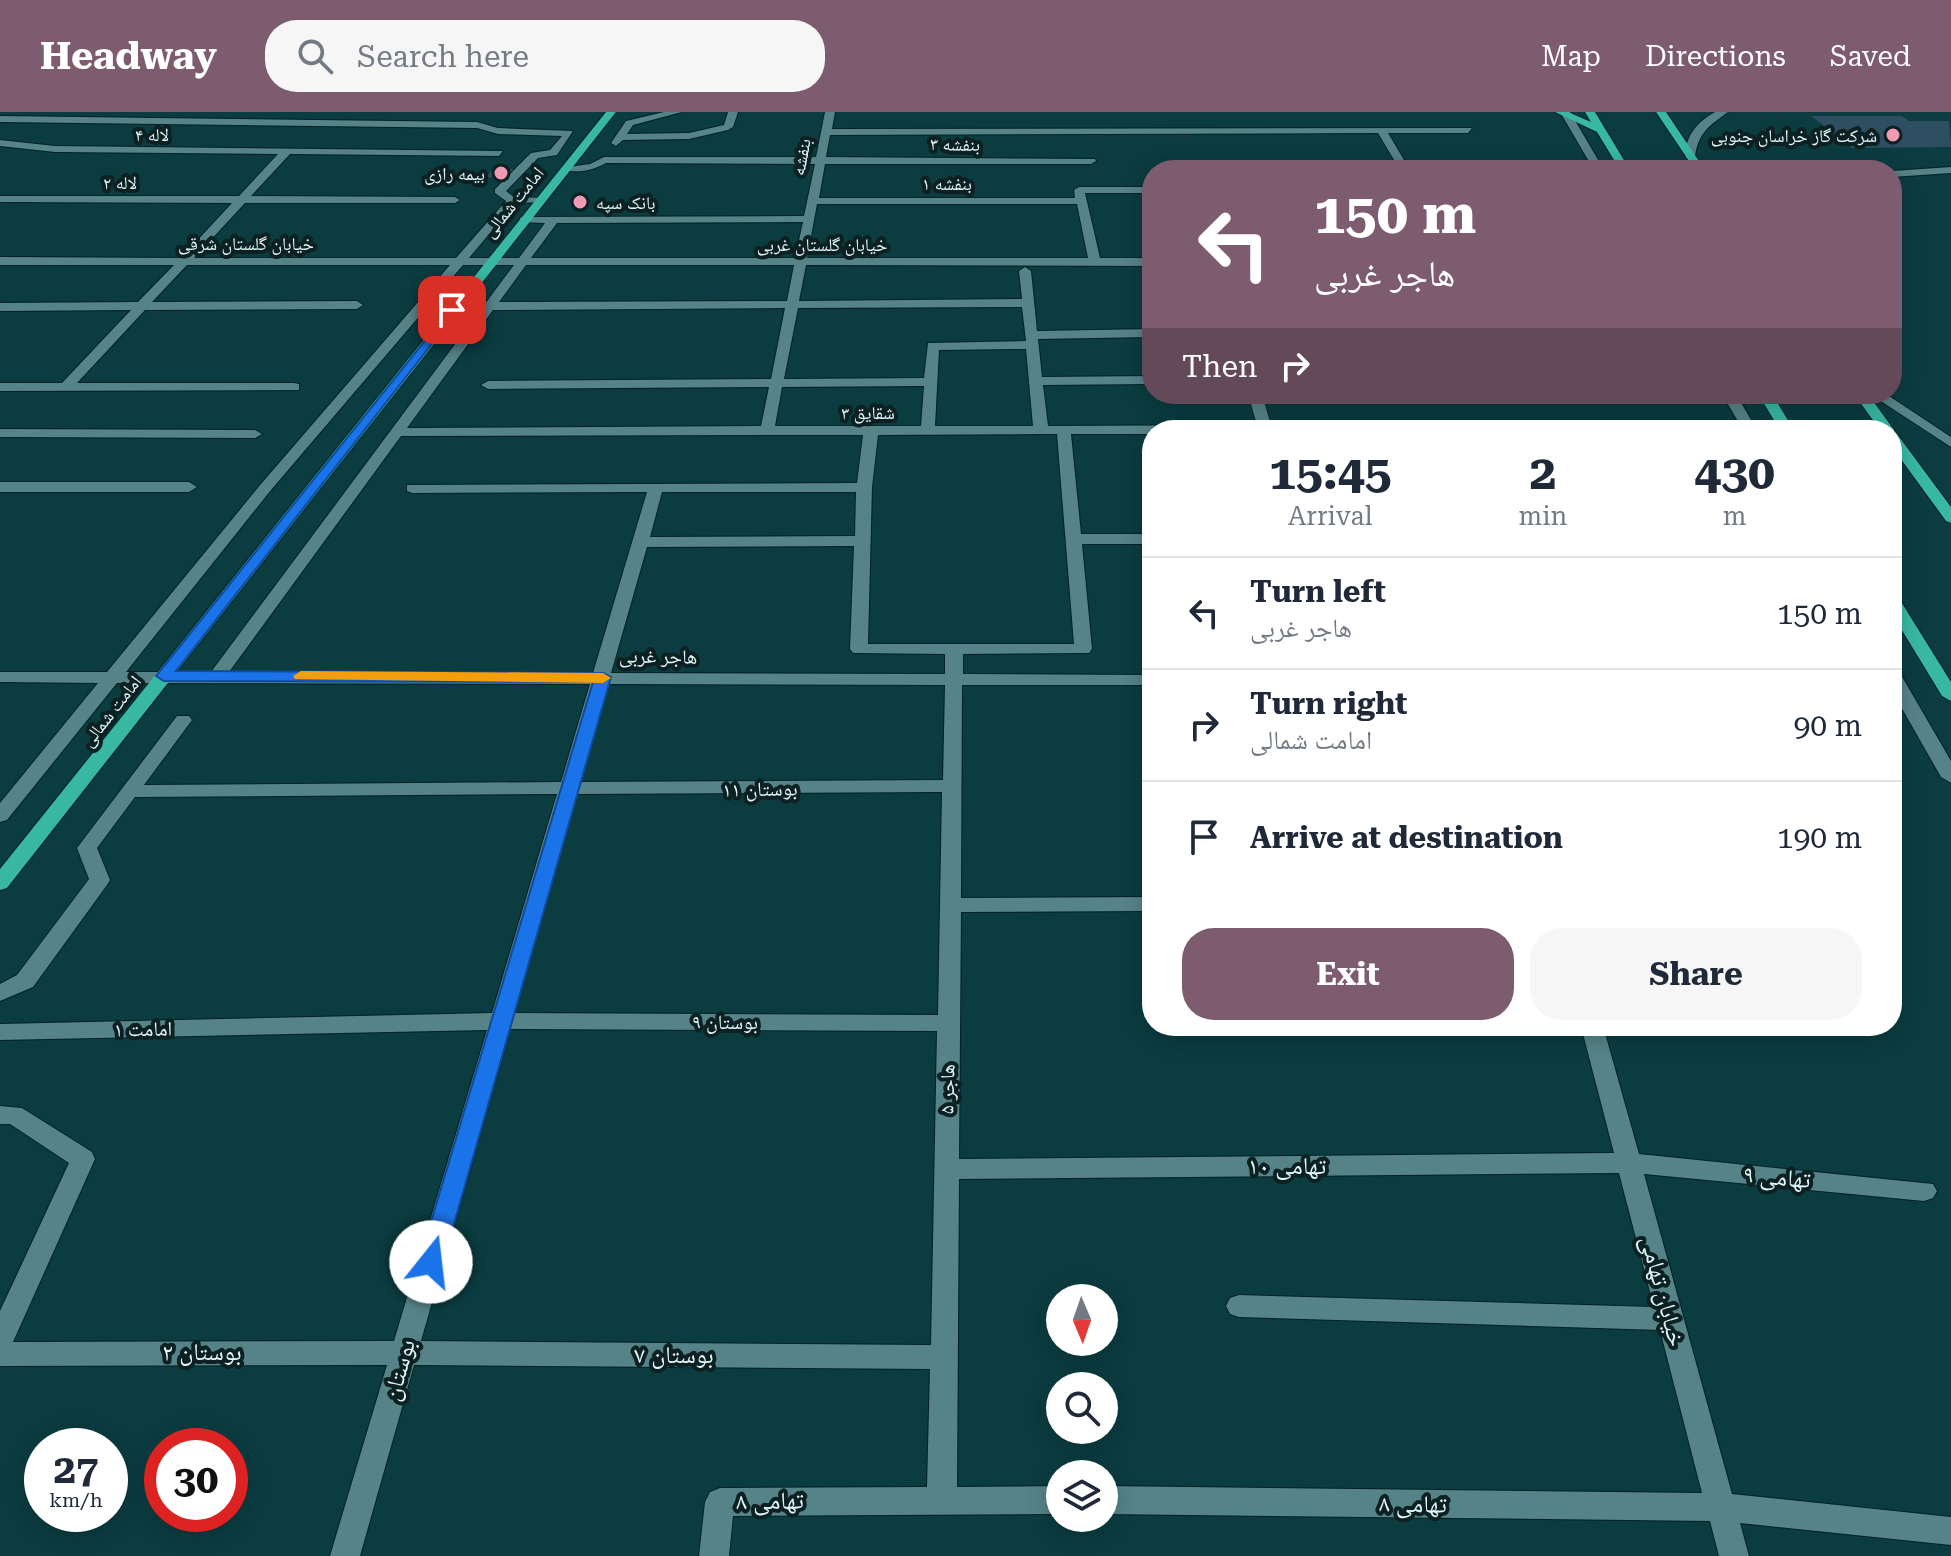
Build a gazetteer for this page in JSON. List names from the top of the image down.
{
  "streets": {
    "main road": ["امامت شمالی"],
    "street": [
      "لاله ۴",
      "بنفشه ۳",
      "بنفشه",
      "لاله ۲",
      "بنفشه ۱",
      "خیابان گلستان شرقی",
      "خیابان گلستان غربی",
      "شقایق ۳",
      "هاجر غربی",
      "بوستان ۱۱",
      "بوستان ۹",
      "امامت ۱",
      "هاجر ۵",
      "تهامی ۱۰",
      "تهامی ۹",
      "خیابان تهامی",
      "بوستان ۲",
      "بوستان ۷",
      "بوستان",
      "تهامی ۸"
    ]
  },
  "crossings": [
    ["بنفشه ۳", "بنفشه"],
    ["بنفشه ۳", "امامت شمالی"],
    ["بنفشه", "بنفشه ۱"],
    ["بنفشه", "خیابان گلستان غربی"],
    ["بنفشه", "شقایق ۳"],
    ["امامت شمالی", "خیابان گلستان شرقی"],
    ["امامت شمالی", "خیابان گلستان غربی"],
    ["امامت شمالی", "هاجر غربی"],
    ["خیابان گلستان شرقی", "خیابان گلستان غربی"],
    ["هاجر غربی", "هاجر ۵"],
    ["هاجر غربی", "بوستان"],
    ["بوستان ۱۱", "هاجر ۵"],
    ["بوستان ۱۱", "بوستان"],
    ["بوستان ۹", "امامت ۱"],
    ["بوستان ۹", "هاجر ۵"],
    ["بوستان ۹", "بوستان"],
    ["هاجر ۵", "تهامی ۱۰"],
    ["هاجر ۵", "بوستان ۷"],
    ["هاجر ۵", "تهامی ۸"],
    ["تهامی ۱۰", "تهامی ۹"],
    ["تهامی ۱۰", "خیابان تهامی"],
    ["تهامی ۹", "خیابان تهامی"],
    ["خیابان تهامی", "تهامی ۸"],
    ["بوستان ۲", "بوستان ۷"],
    ["بوستان ۲", "بوستان"],
    ["بوستان ۷", "بوستان"]
  ],
  "places": ["شرکت گاز خراسان جنوبی", "بیمه رازی", "بانک سپه"],
  "north": "bottom",
  "page": {
    "header": "Headway",
    "search": "Search here",
    "nav": ["Map", "Directions", "Saved"],
    "turn": ["150 m", "هاجر غربی"],
    "then": "Then",
    "eta": [
      "15:45",
      "Arrival",
      "2",
      "min",
      "430",
      "m"
    ],
    "list": [
      {
        "name": "Turn left",
        "note": "هاجر غربی",
        "value": "150 m"
      },
      {
        "name": "Turn right",
        "note": "امامت شمالی",
        "value": "90 m"
      },
      {
        "name": "Arrive at destination",
        "value": "190 m"
      }
    ],
    "buttons": ["Exit", "Share"],
    "speed": "27 km/h",
    "limit": "30"
  }
}
